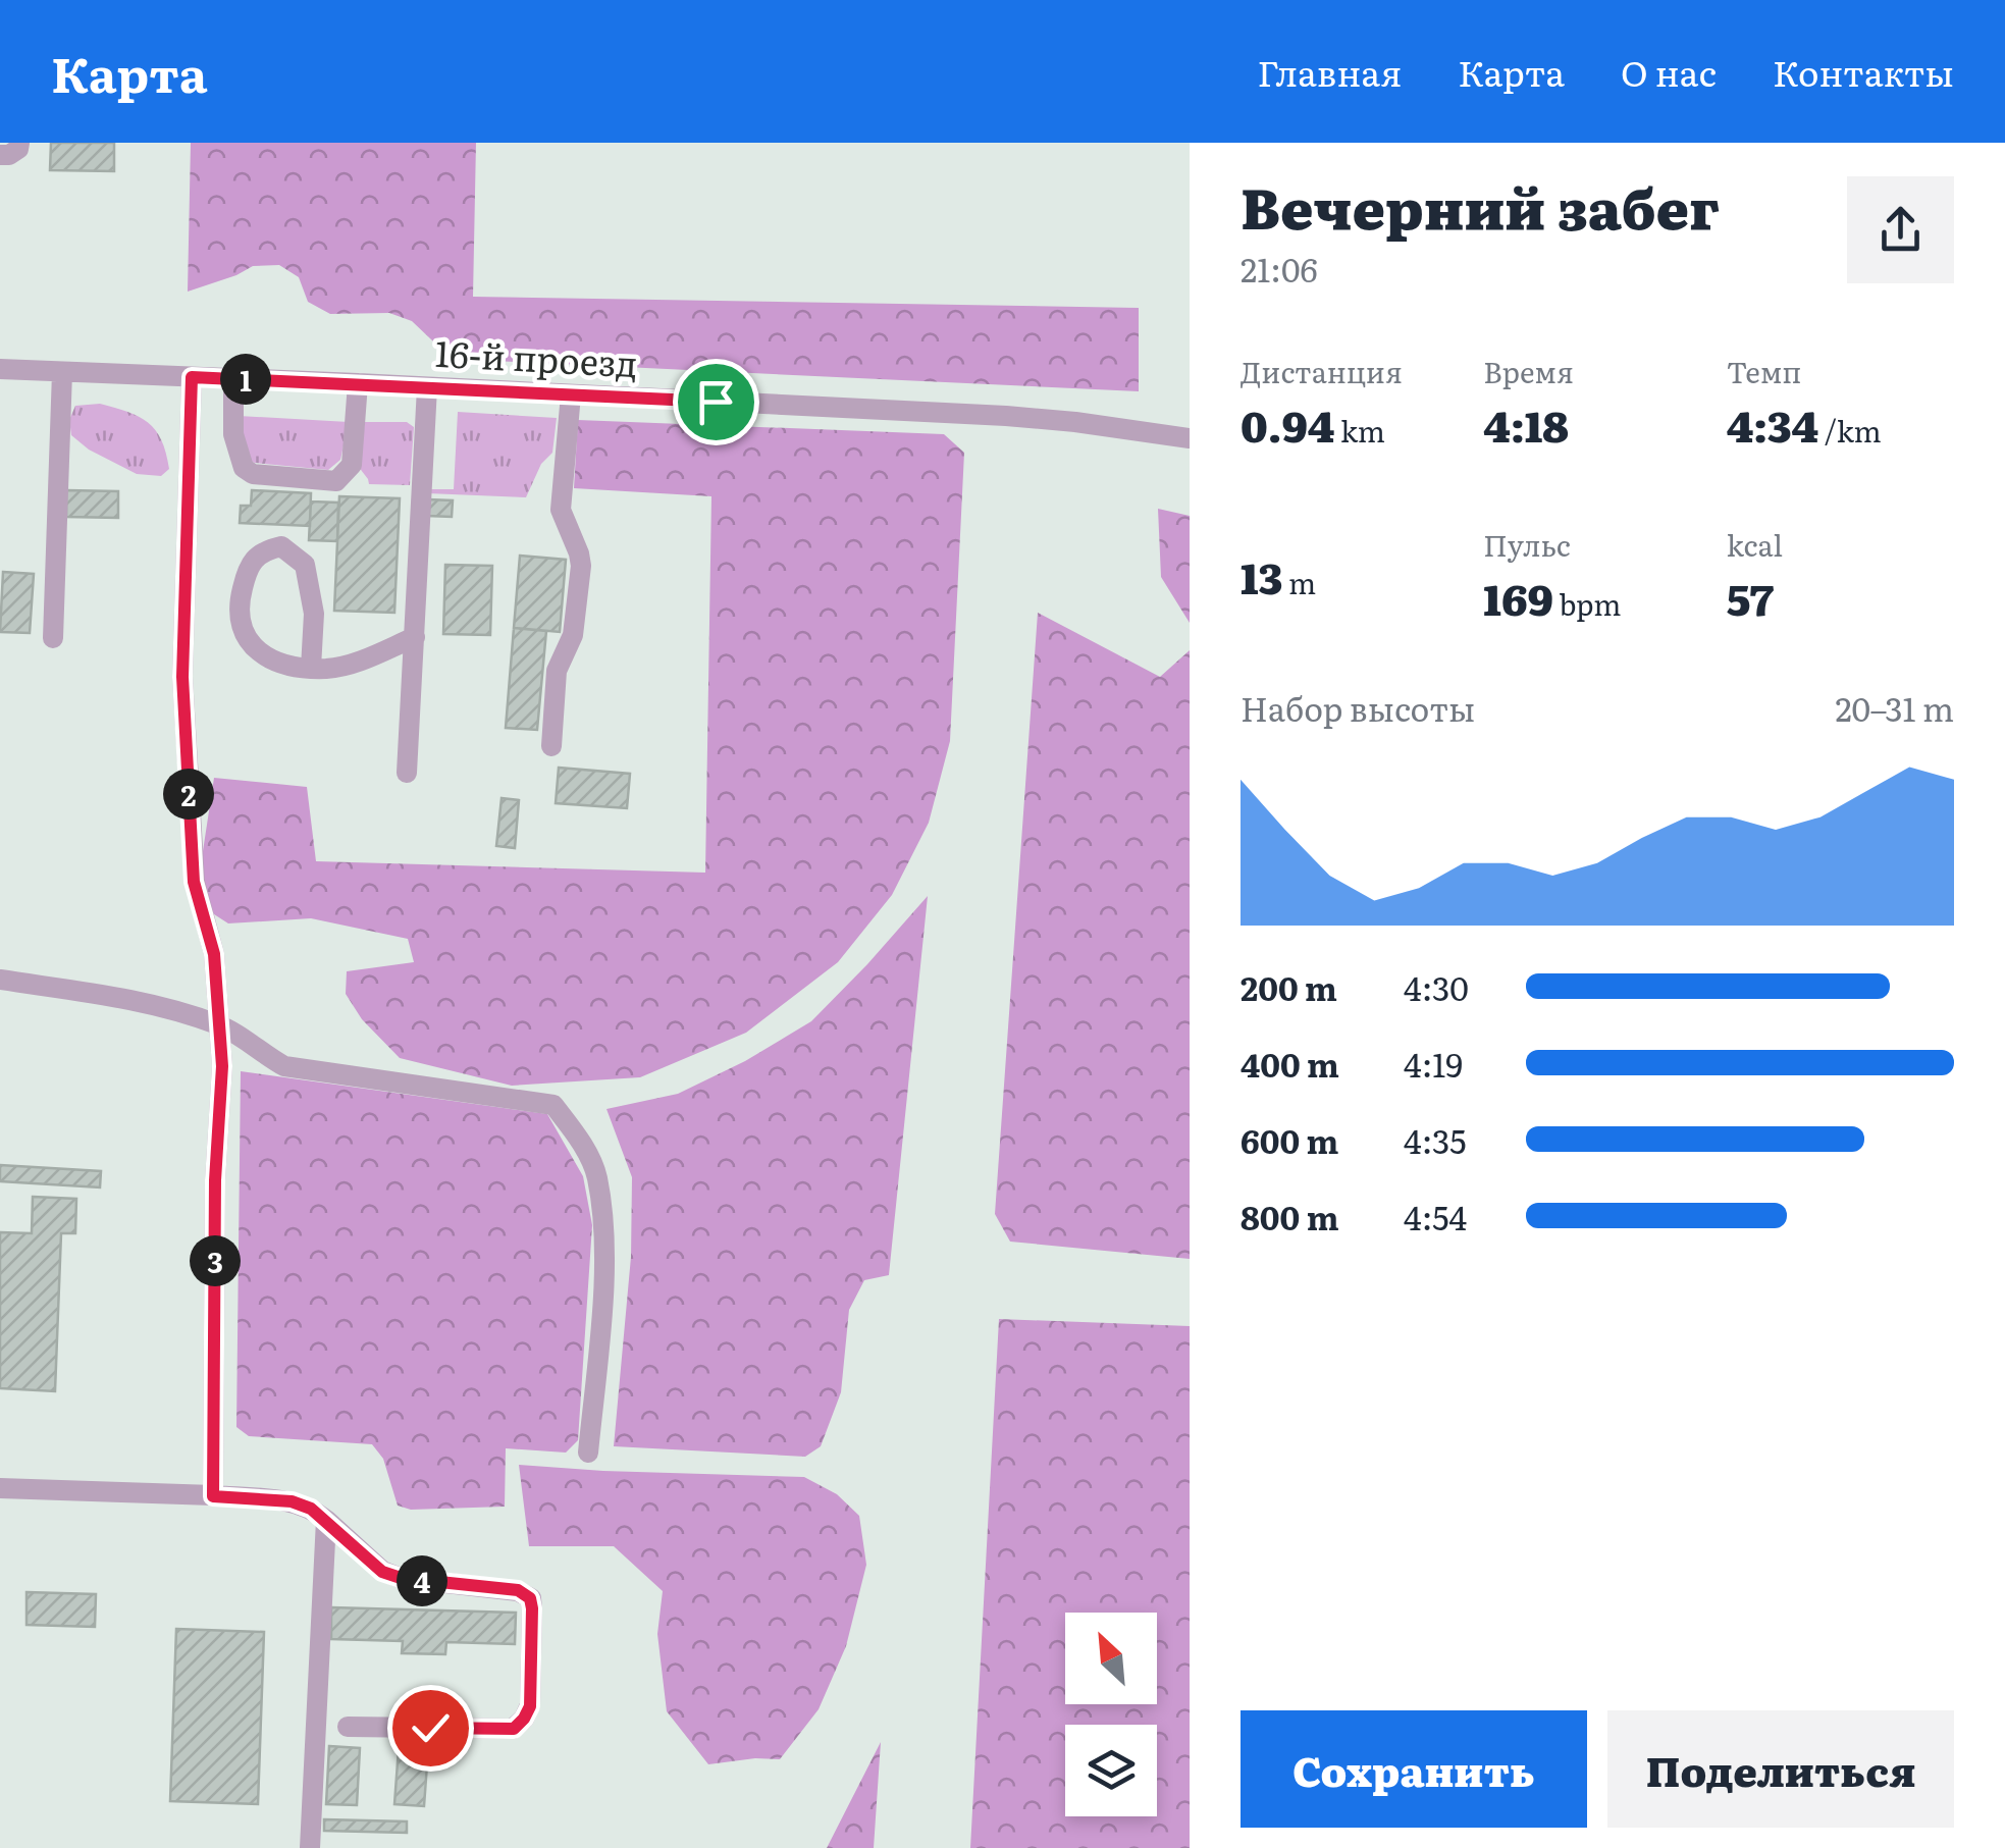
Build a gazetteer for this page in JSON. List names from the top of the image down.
{
  "streets": {
    "street": ["16-й проезд"]
  },
  "north": "top left",
  "page": {
    "header": "Карта",
    "nav": [
      "Главная",
      "Карта",
      "О нас",
      "Контакты"
    ],
    "heading": ["Вечерний забег", "21:06"],
    "stats": [
      ["Дистанция", "0.94 km"],
      ["Время", "4:18"],
      ["Темп", "4:34 /km"],
      ["13 m"],
      ["Пульс", "169 bpm"],
      ["kcal", "57"]
    ],
    "pins": [
      "1",
      "2",
      "3",
      "4"
    ],
    "chart": ["Набор высоты", "20–31 m"],
    "list": [
      {
        "name": "200 m",
        "note": "4:30"
      },
      {
        "name": "400 m",
        "note": "4:19"
      },
      {
        "name": "600 m",
        "note": "4:35"
      },
      {
        "name": "800 m",
        "note": "4:54"
      }
    ],
    "buttons": ["Сохранить", "Поделиться"]
  }
}
